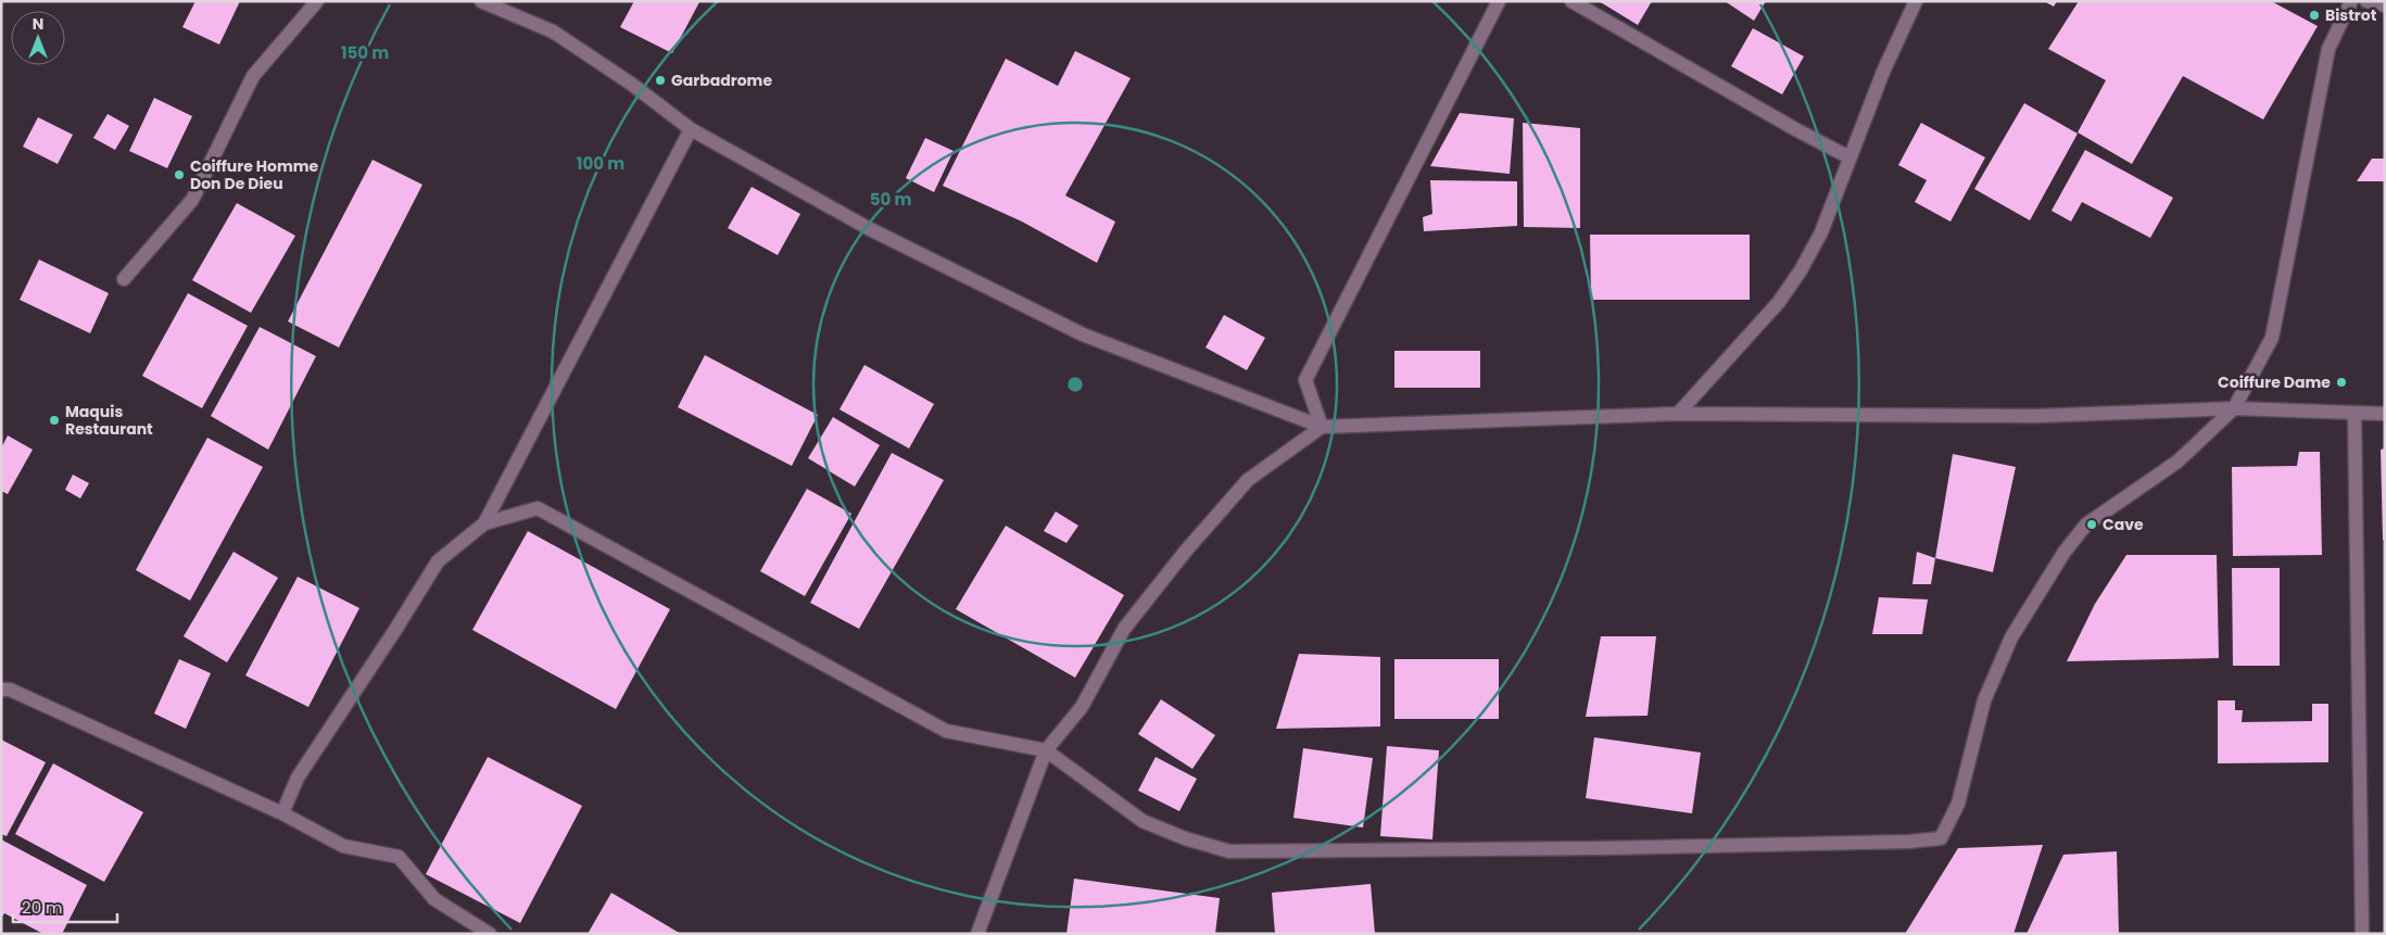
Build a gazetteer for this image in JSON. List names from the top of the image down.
{
  "places": [
    "Bistrot",
    "Garbadrome",
    "Coiffure Homme Don De Dieu",
    "Coiffure Dame",
    "Maquis Restaurant",
    "Cave"
  ],
  "scale_bar": "20 m",
  "north": "top",
  "rings": ["150 m", "100 m", "50 m"]
}
